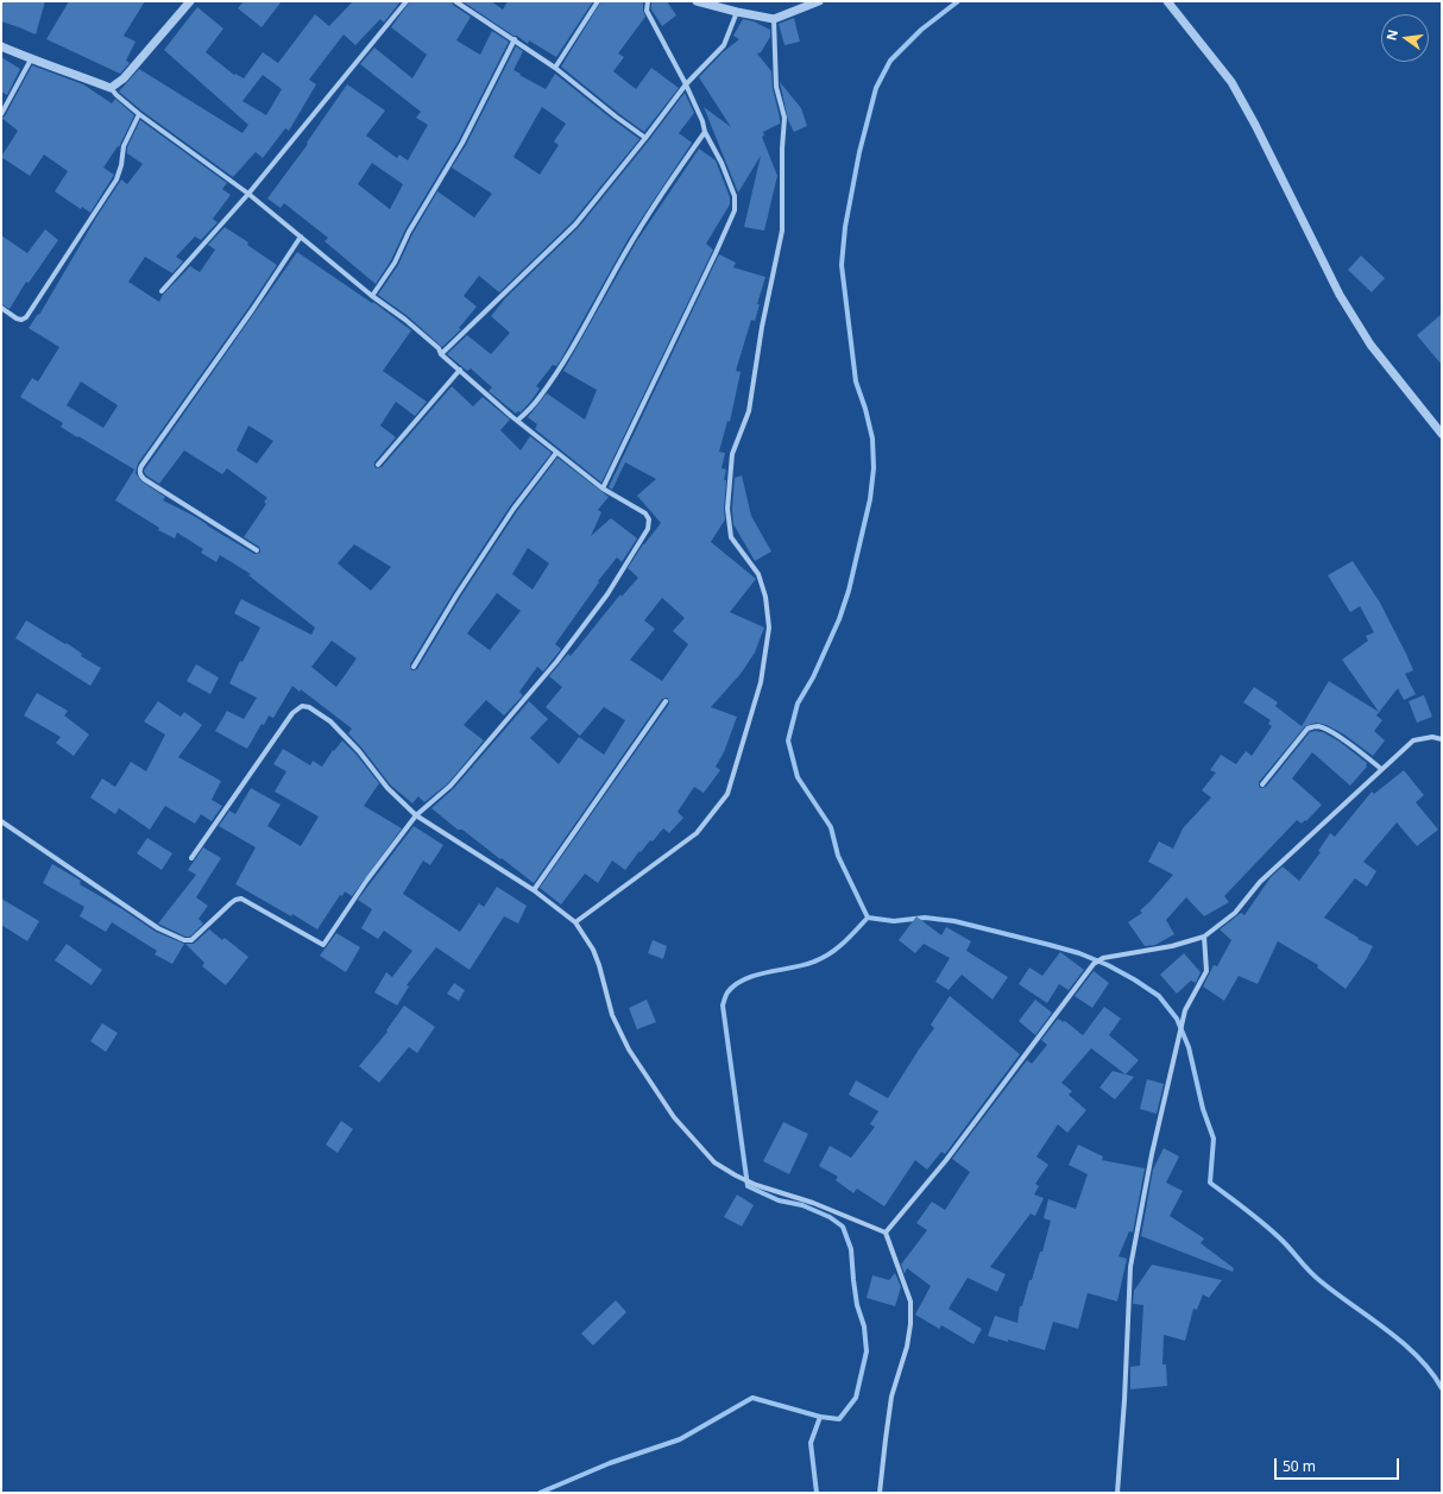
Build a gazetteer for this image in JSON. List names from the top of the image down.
{
  "scale_bar": "50 m",
  "north": "left"
}
